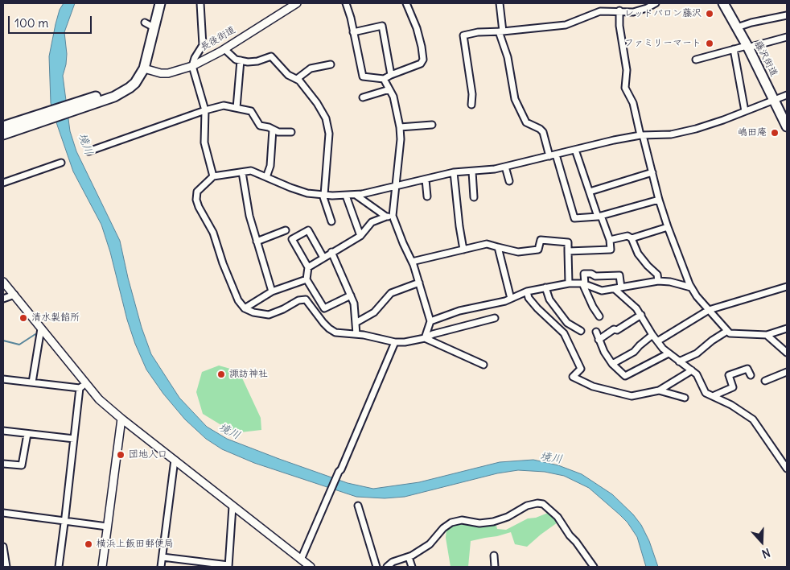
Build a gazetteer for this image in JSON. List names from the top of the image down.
{
  "streets": {
    "main road": ["藤沢街道"],
    "street": ["長後街道"]
  },
  "water": ["境川"],
  "places": [
    "レッドバロン藤沢",
    "ファミリーマート",
    "嶋田庵",
    "清水製餡所",
    "諏訪神社",
    "団地入口",
    "横浜上飯田郵便局"
  ],
  "scale_bar": "100 m",
  "north": "bottom"
}
